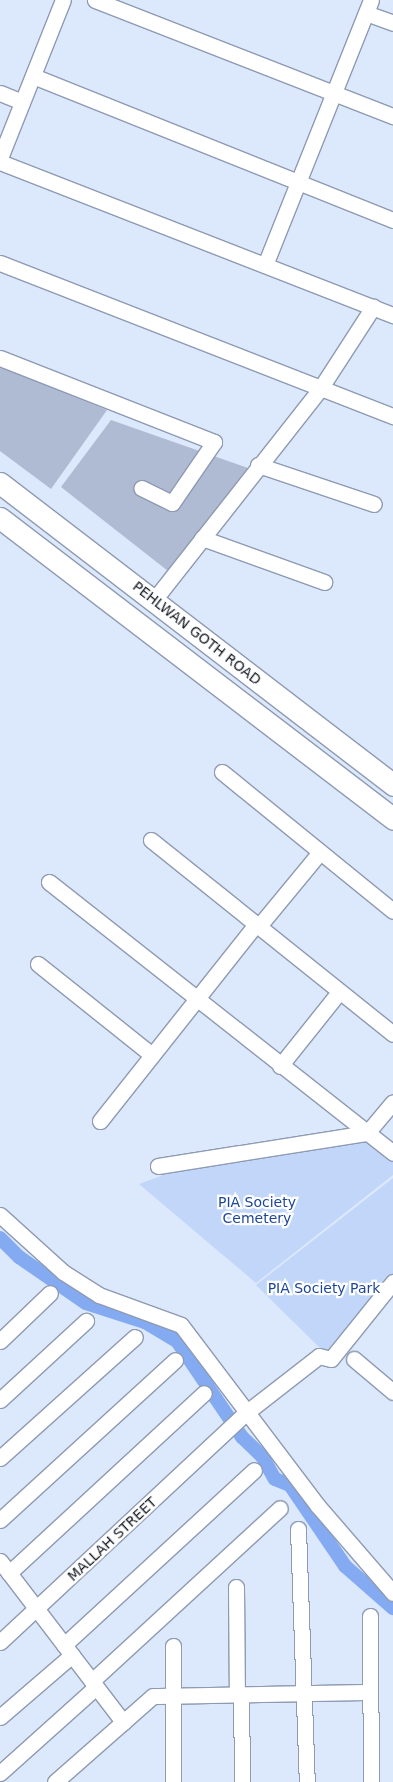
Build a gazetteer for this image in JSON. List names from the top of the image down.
{
  "streets": {
    "main road": ["PEHLWAN GOTH ROAD"],
    "street": ["MALLAH STREET"]
  },
  "parks": ["PIA Society Cemetery", "PIA Society Park"]
}
